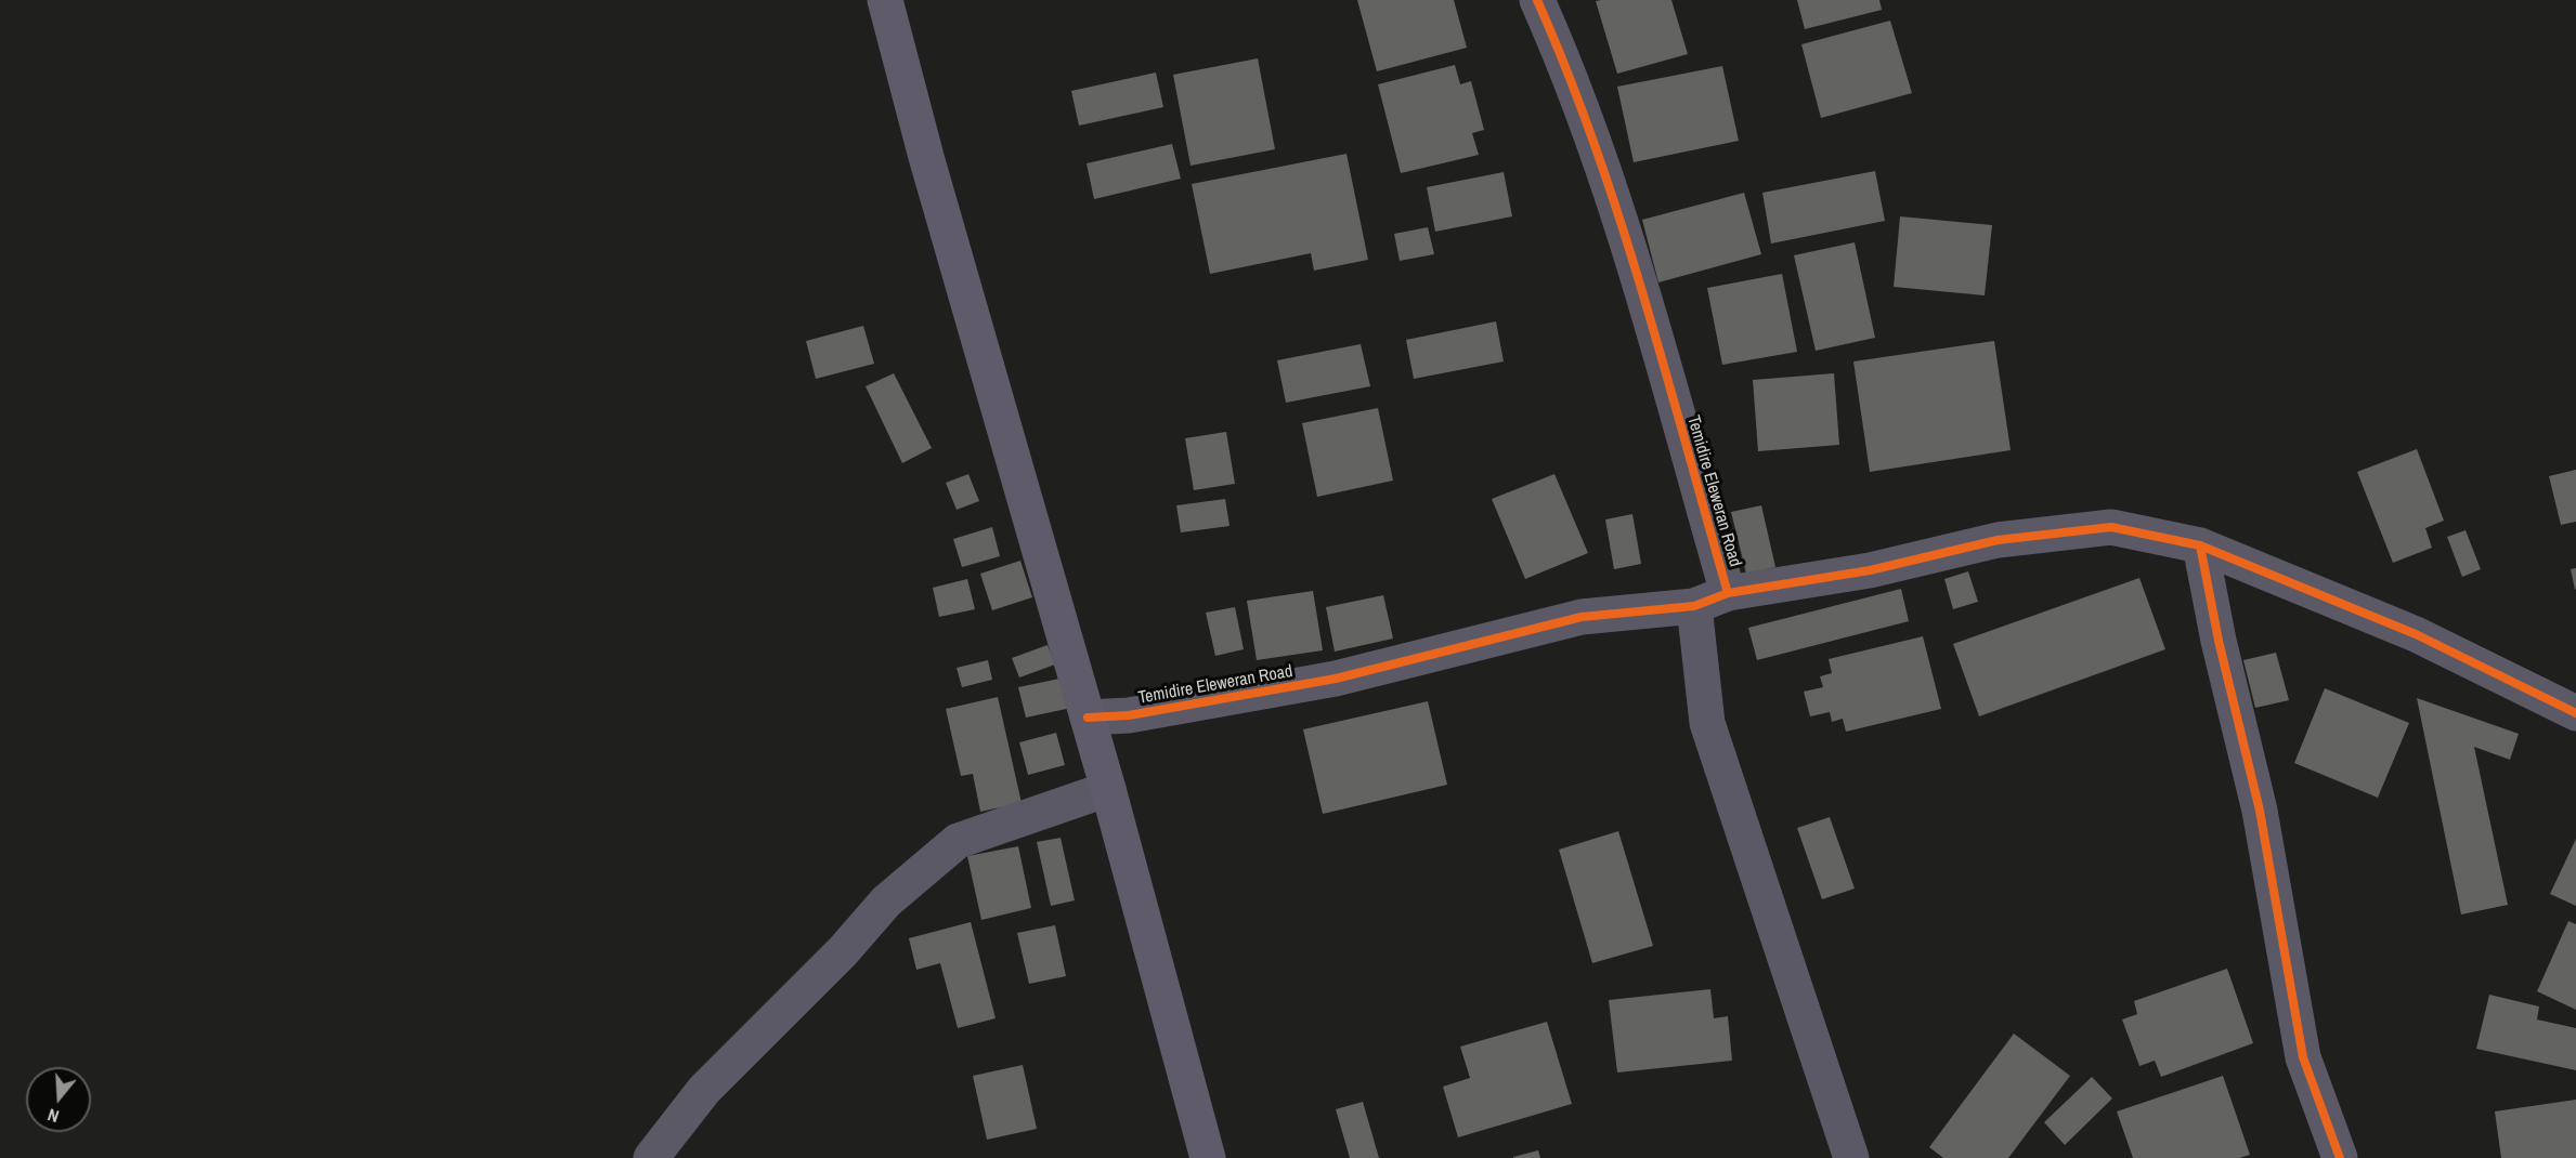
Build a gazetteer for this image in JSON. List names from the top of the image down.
{
  "streets": {
    "street": ["Temidire Eleweran Road"]
  },
  "north": "bottom"
}
